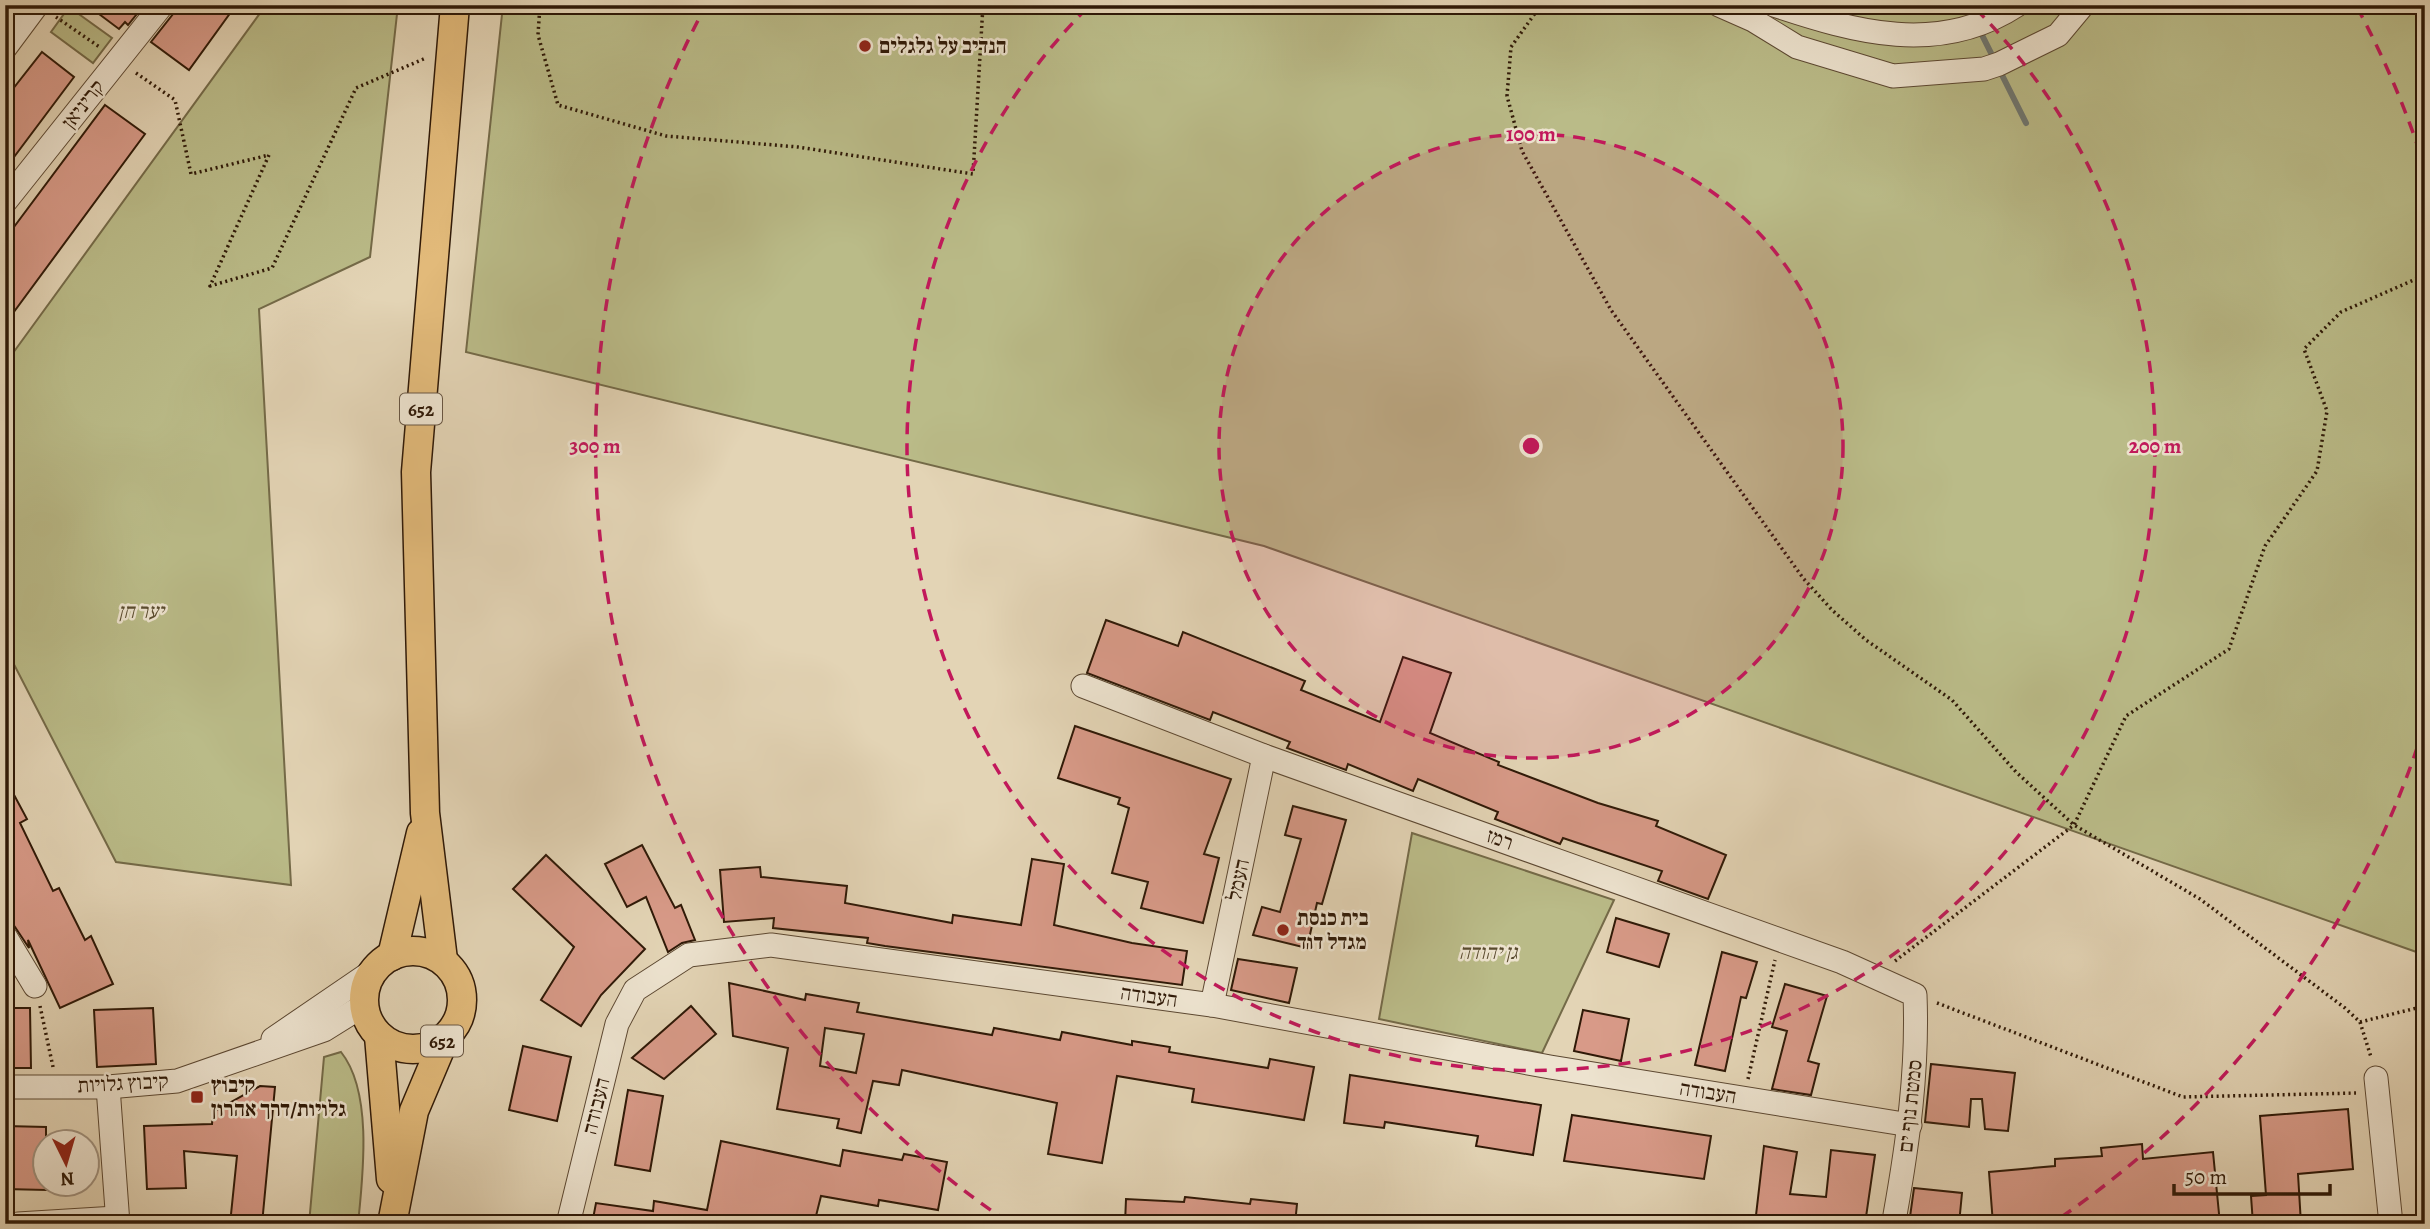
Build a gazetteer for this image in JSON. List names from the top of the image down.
{
  "streets": {
    "main road": ["652"],
    "street": [
      "קריניאן",
      "רמז",
      "העמל",
      "העבודה",
      "קיבוץ גלויות",
      "סמטת נוף ים"
    ]
  },
  "crossings": [
    ["652", "קיבוץ גלויות"],
    ["רמז", "העמל"],
    ["רמז", "סמטת נוף ים"],
    ["העמל", "העבודה"],
    ["העבודה", "סמטת נוף ים"]
  ],
  "parks": ["יער חן", "גן יהודה"],
  "places": {
    "other": ["הנדיב על גלגלים", "בית כנסת מגדל דוד"],
    "transit": ["קיבוץ גלויות/דרך אהרון"]
  },
  "scale_bar": "50 m",
  "north": "bottom",
  "rings": ["100 m", "200 m", "300 m"]
}
